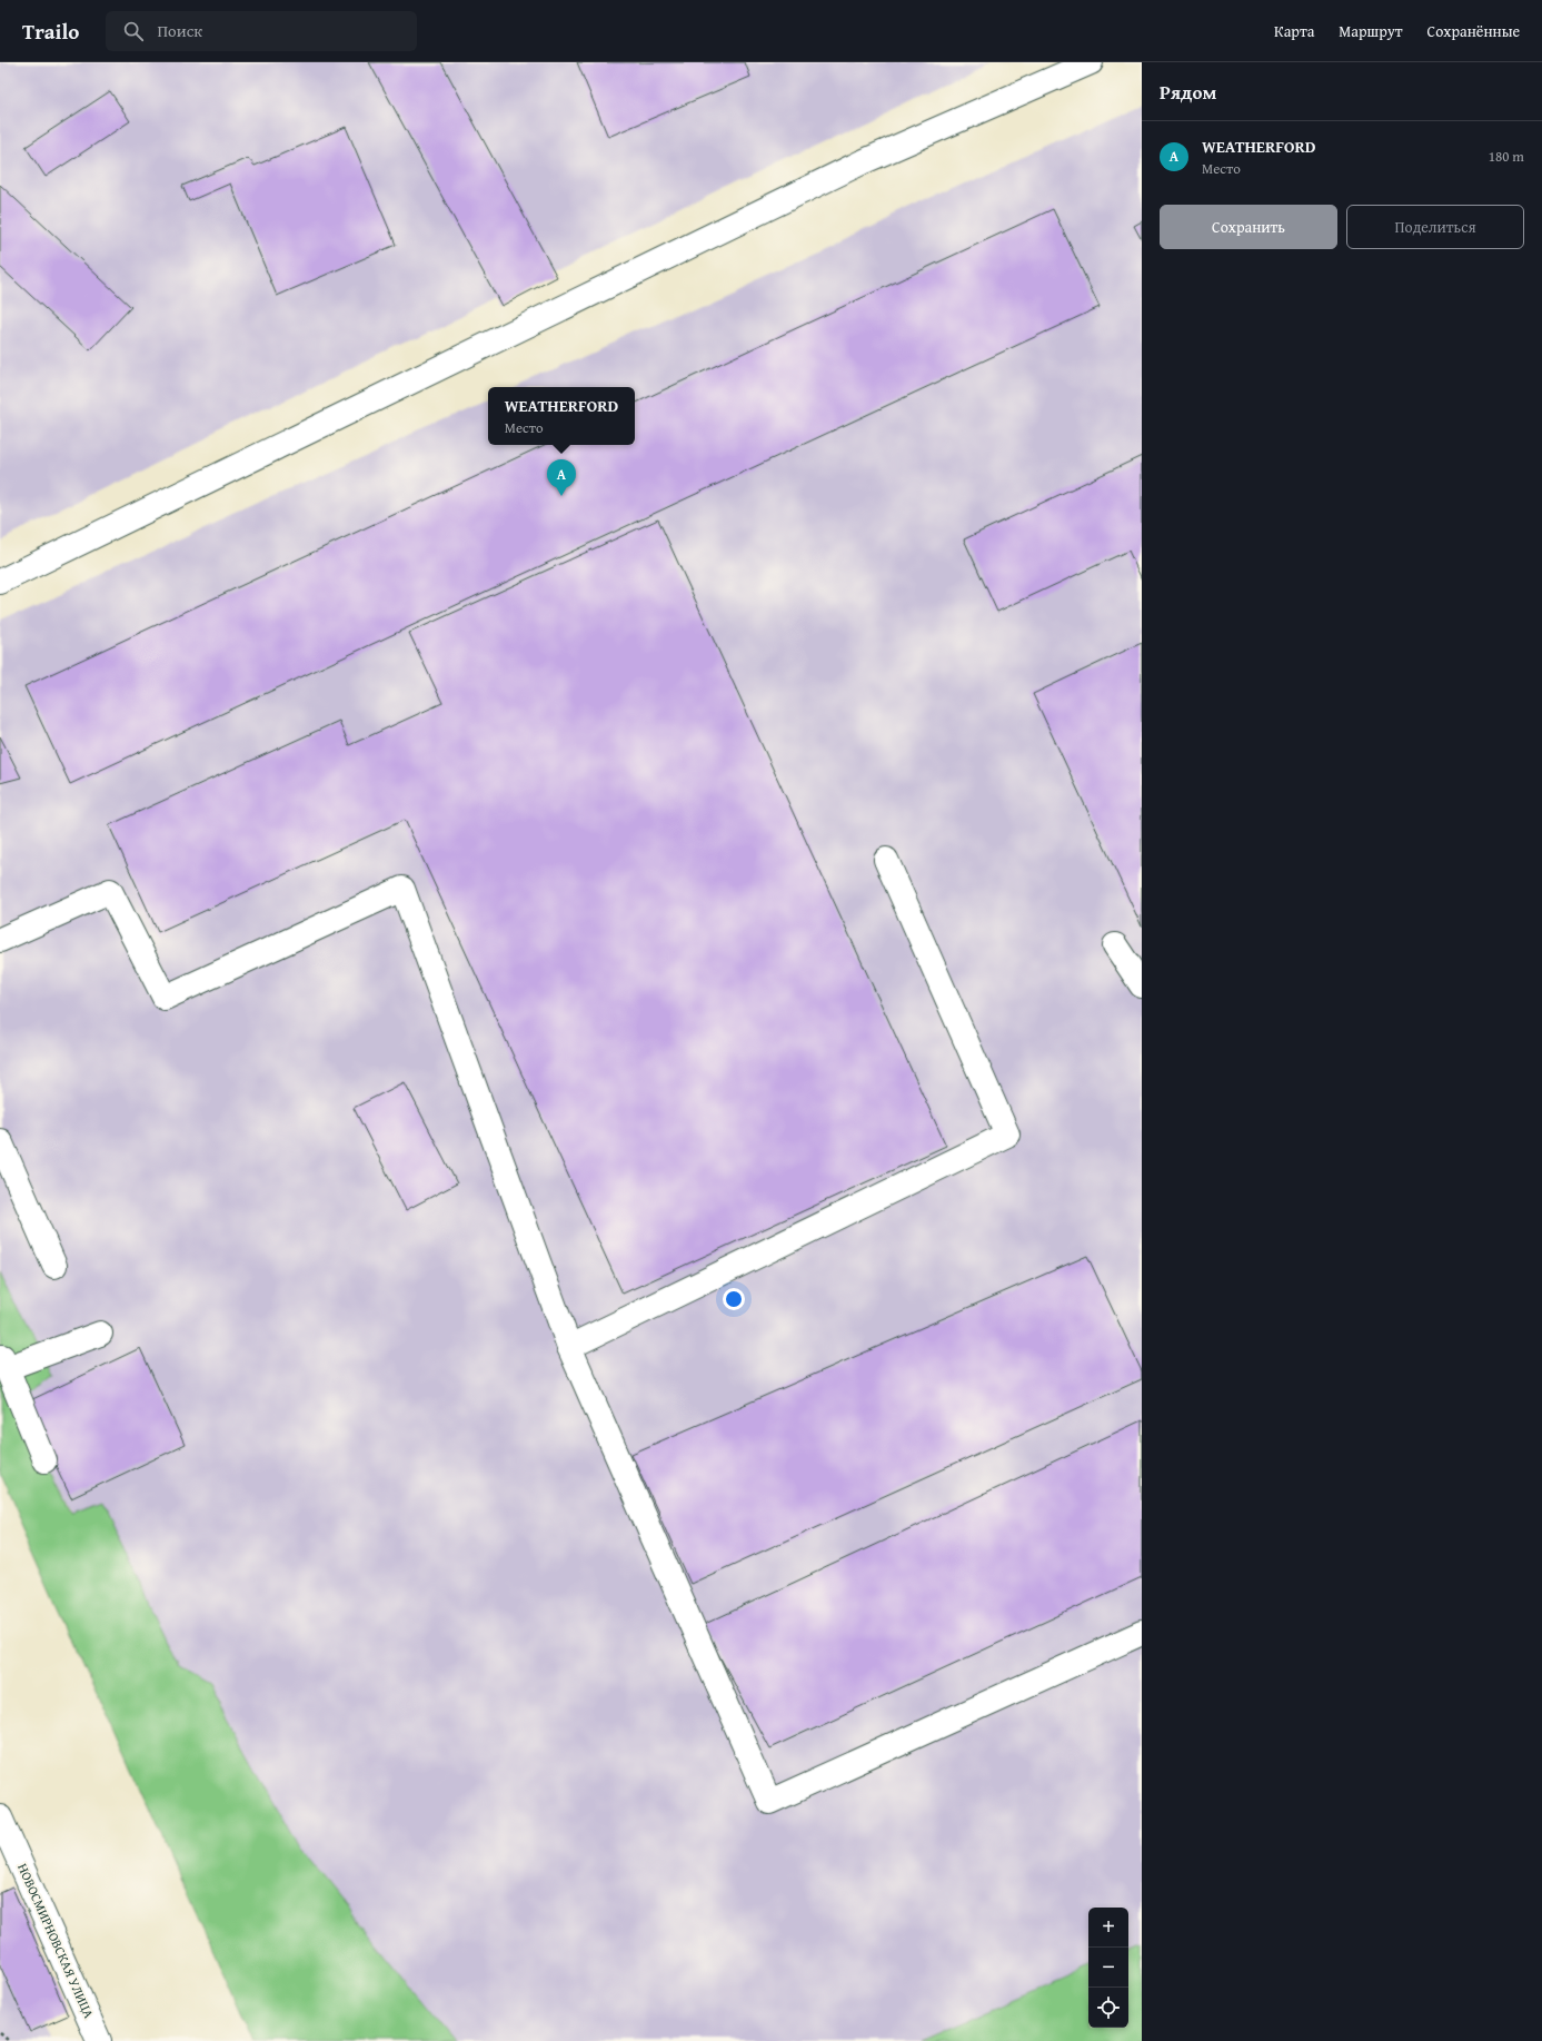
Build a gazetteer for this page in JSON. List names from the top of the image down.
{
  "streets": {
    "street": ["НОВОСМИРНОВСКАЯ УЛИЦА"]
  },
  "page": {
    "header": "Trailo",
    "search": "Поиск",
    "nav": ["Карта", "Маршрут", "Сохранённые"],
    "heading": "Рядом",
    "list": [
      {
        "mark": "A",
        "name": "WEATHERFORD",
        "note": "Место",
        "value": "180 m"
      }
    ],
    "buttons": ["Сохранить", "Поделиться"],
    "popup": ["WEATHERFORD", "Место"],
    "pins": "A",
    "map_buttons": ["+", "−"]
  }
}
